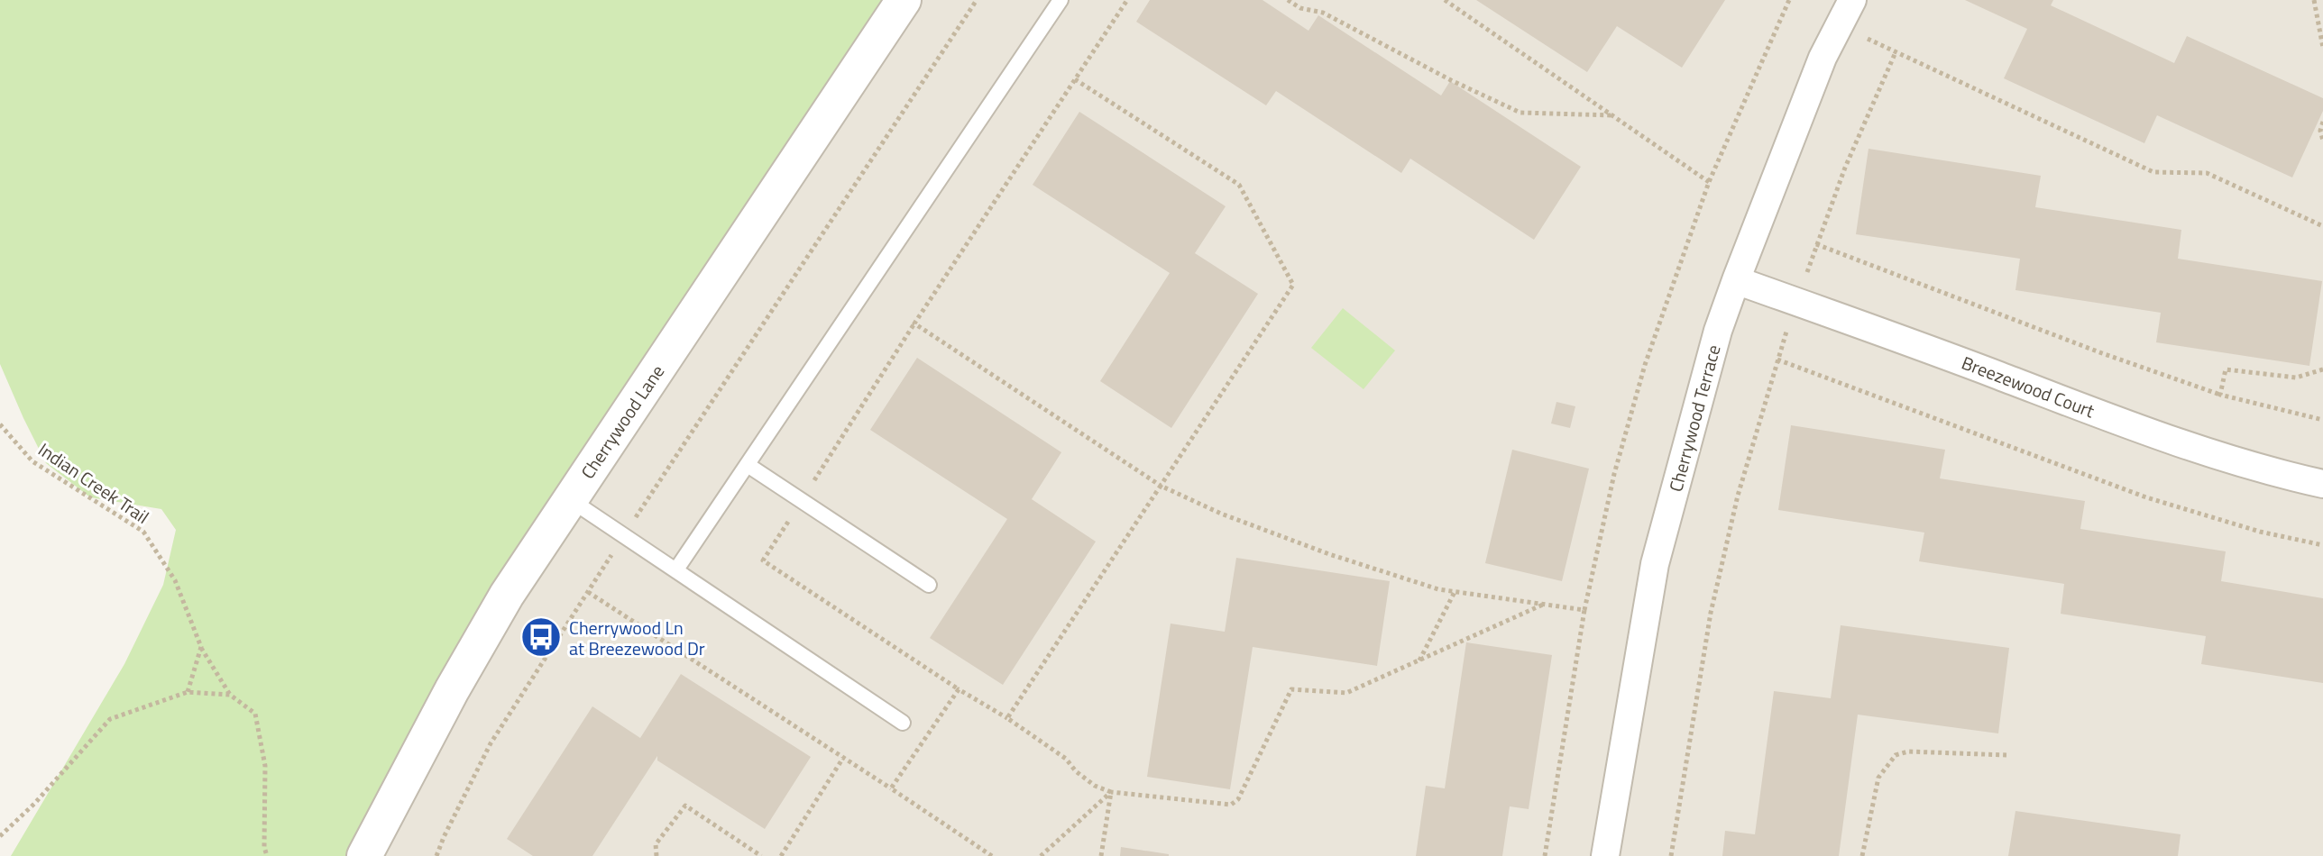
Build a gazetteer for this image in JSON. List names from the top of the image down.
{
  "streets": {
    "street": ["Breezewood Court", "Cherrywood Terrace", "Cherrywood Lane"],
    "path": ["Indian Creek Trail"]
  },
  "crossings": [
    ["Breezewood Court", "Cherrywood Terrace"]
  ],
  "places": {
    "bus stop": ["Cherrywood Ln at Breezewood Dr"]
  }
}
